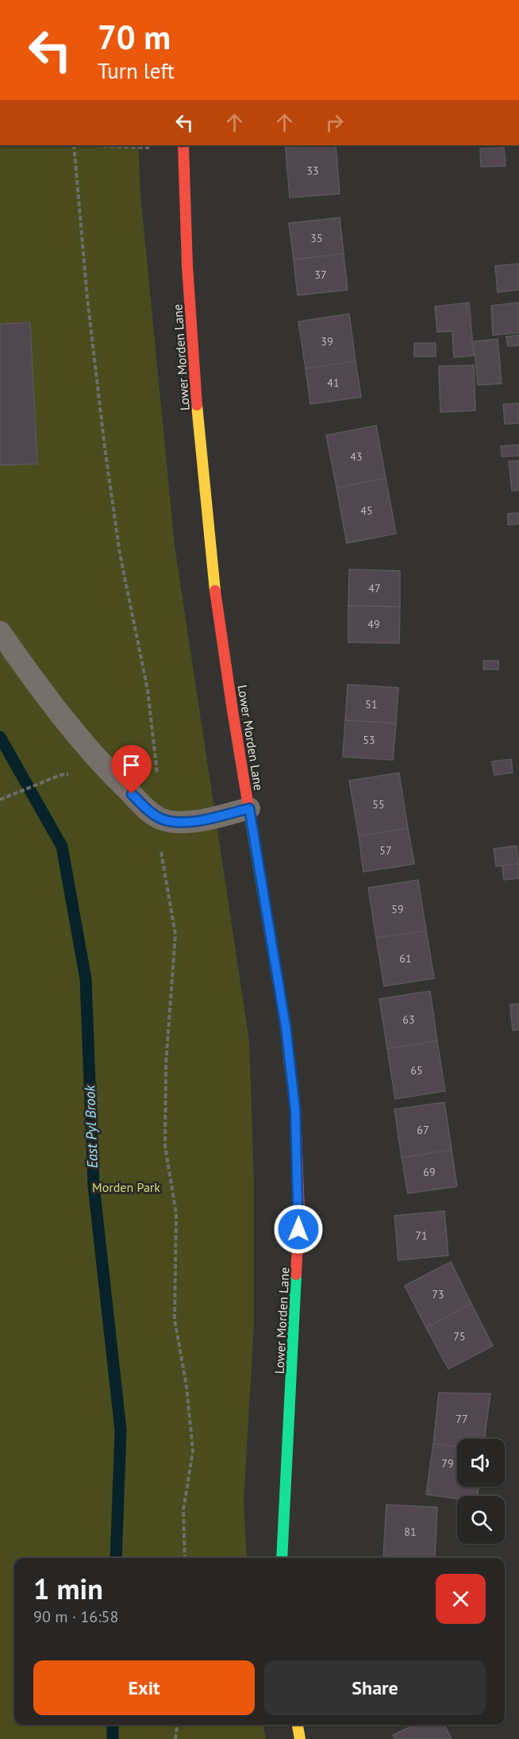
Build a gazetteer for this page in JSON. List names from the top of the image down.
{
  "streets": {
    "street": ["Lower Morden Lane"]
  },
  "water": ["East Pyl Brook"],
  "parks": ["Morden Park"],
  "house_numbers": [
    "33",
    "35",
    "37",
    "39",
    "41",
    "43",
    "45",
    "47",
    "49",
    "51",
    "53",
    "55",
    "57",
    "59",
    "61",
    "63",
    "65",
    "67",
    "69",
    "71",
    "73",
    "75",
    "77",
    "79",
    "81"
  ],
  "page": {
    "turn": ["70 m", "Turn left"],
    "heading": ["1 min", "90 m · 16:58"],
    "buttons": ["Exit", "Share"]
  }
}
